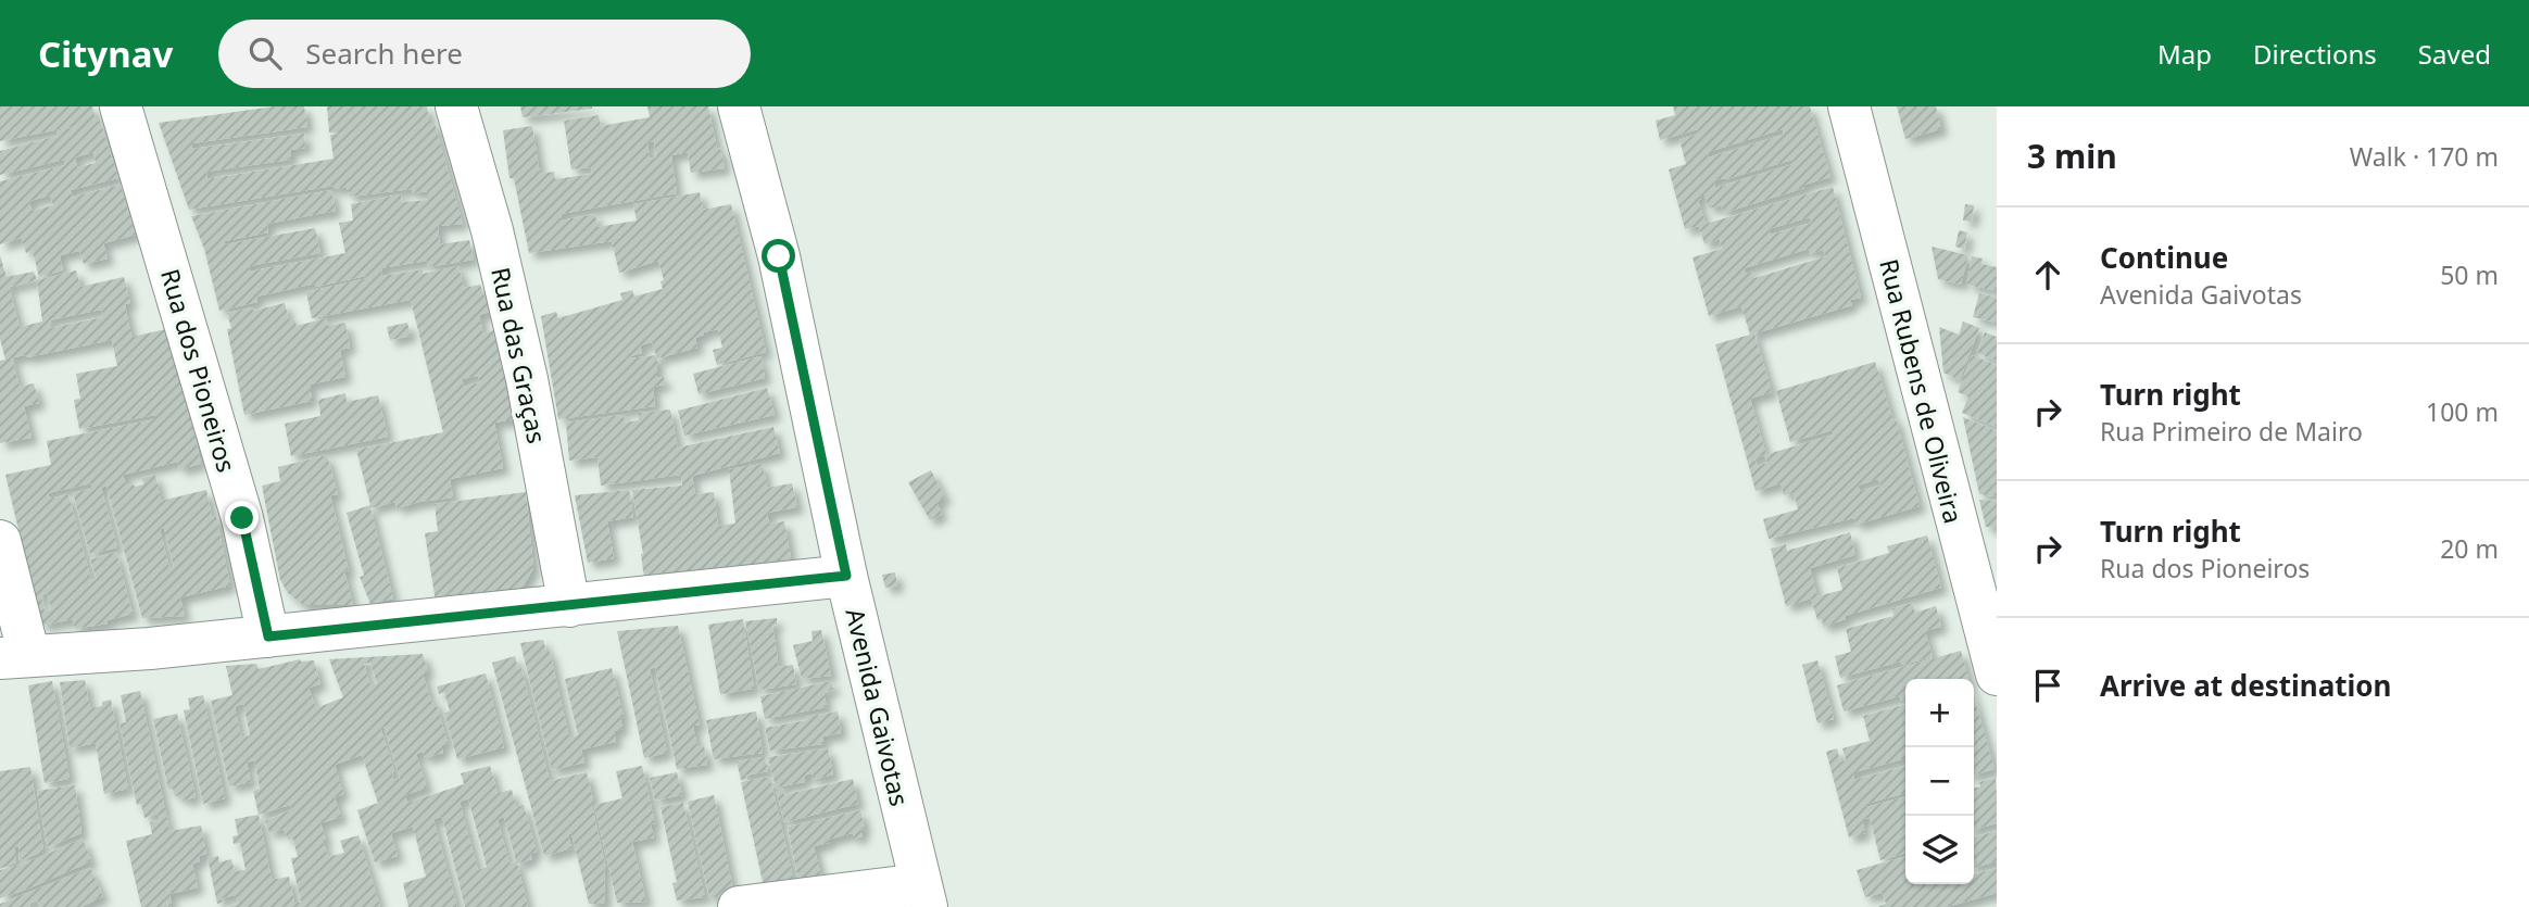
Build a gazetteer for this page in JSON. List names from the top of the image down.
{
  "streets": {
    "street": [
      "Rua das Graças",
      "Rua dos Pioneiros",
      "Rua Rubens de Oliveira",
      "Avenida Gaivotas"
    ]
  },
  "page": {
    "header": "Citynav",
    "search": "Search here",
    "nav": ["Map", "Directions", "Saved"],
    "heading": ["3 min", "Walk · 170 m"],
    "list": [
      ["Continue", "Avenida Gaivotas", "50 m"],
      ["Turn right", "Rua Primeiro de Mairo", "100 m"],
      ["Turn right", "Rua dos Pioneiros", "20 m"],
      "Arrive at destination"
    ],
    "map_buttons": ["+", "−"]
  }
}
